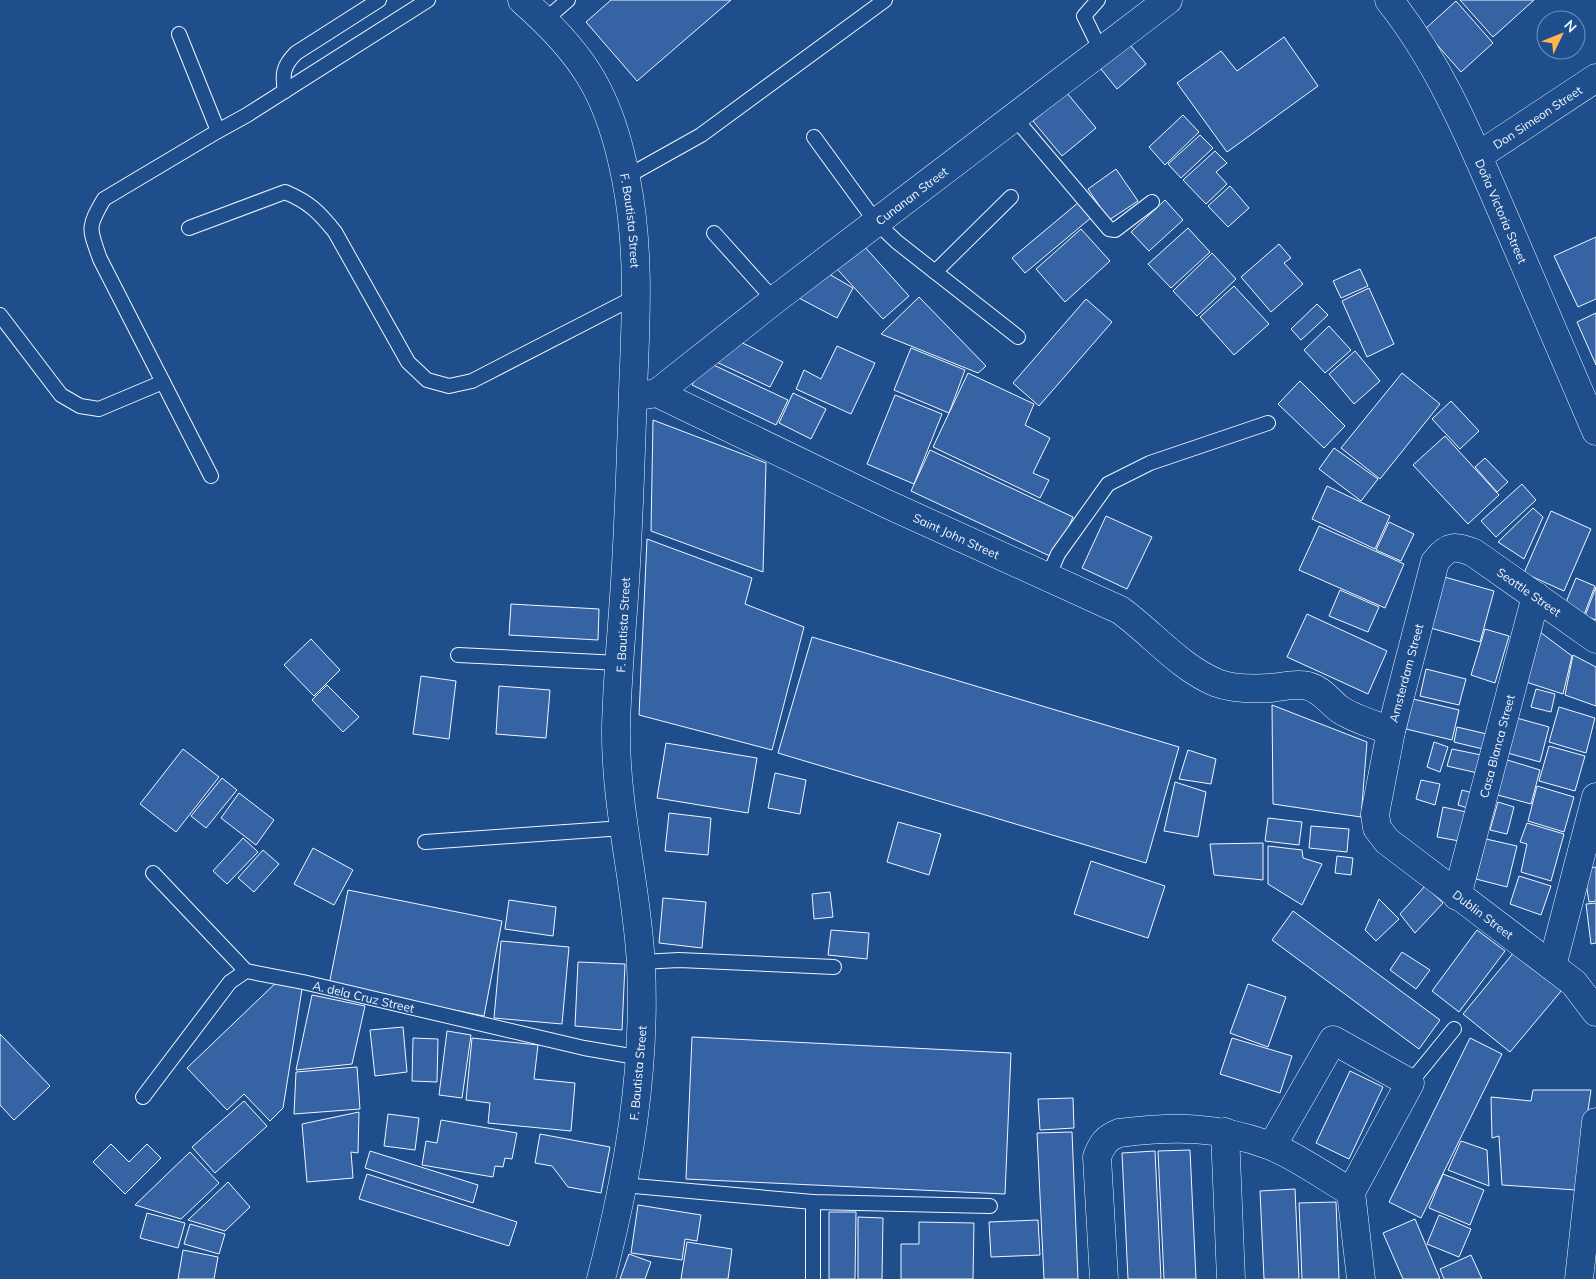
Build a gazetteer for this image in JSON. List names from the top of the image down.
{
  "streets": {
    "street": [
      "Don Simeon Street",
      "Cunanan Street",
      "Doña Victoria Street",
      "F. Bautista Street",
      "Saint John Street",
      "Seattle Street",
      "Amsterdam Street",
      "Casa Blanca Street",
      "Dublin Street"
    ],
    "lane": ["A. dela Cruz Street"]
  },
  "crossings": [
    ["Don Simeon Street", "Doña Victoria Street"],
    ["Cunanan Street", "F. Bautista Street"],
    ["Cunanan Street", "Saint John Street"],
    ["F. Bautista Street", "Saint John Street"],
    ["F. Bautista Street", "A. dela Cruz Street"],
    ["Saint John Street", "Amsterdam Street"],
    ["Seattle Street", "Amsterdam Street"],
    ["Seattle Street", "Casa Blanca Street"],
    ["Amsterdam Street", "Dublin Street"],
    ["Casa Blanca Street", "Dublin Street"]
  ],
  "north": "top right"
}
